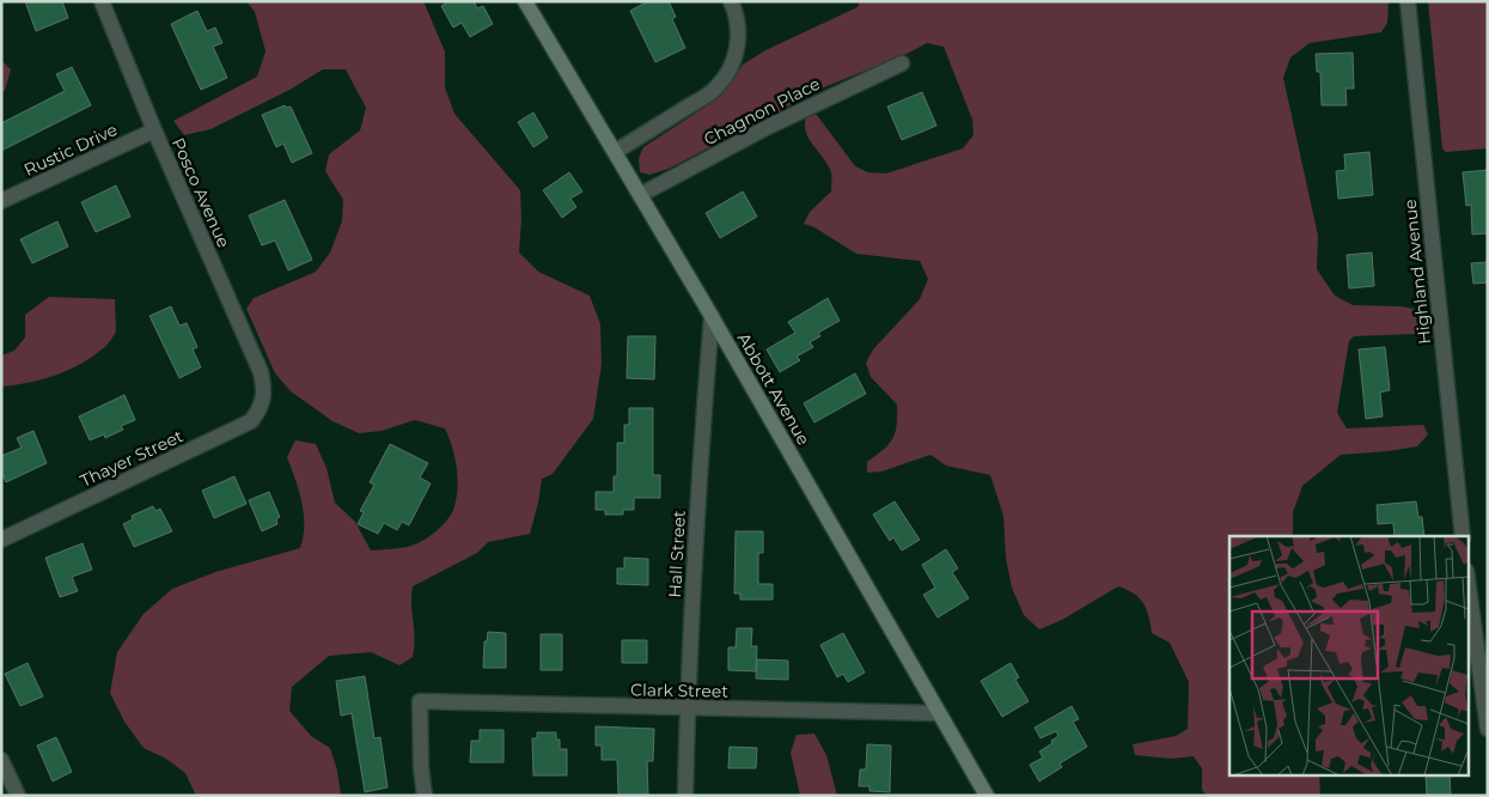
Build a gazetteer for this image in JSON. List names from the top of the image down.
{
  "streets": {
    "street": [
      "Chagnon Place",
      "Rustic Drive",
      "Posco Avenue",
      "Highland Avenue",
      "Abbott Avenue",
      "Thayer Street",
      "Hall Street",
      "Clark Street"
    ]
  },
  "crossings": [
    ["Chagnon Place", "Abbott Avenue"],
    ["Rustic Drive", "Posco Avenue"],
    ["Posco Avenue", "Thayer Street"],
    ["Abbott Avenue", "Hall Street"],
    ["Abbott Avenue", "Clark Street"],
    ["Hall Street", "Clark Street"]
  ]
}
